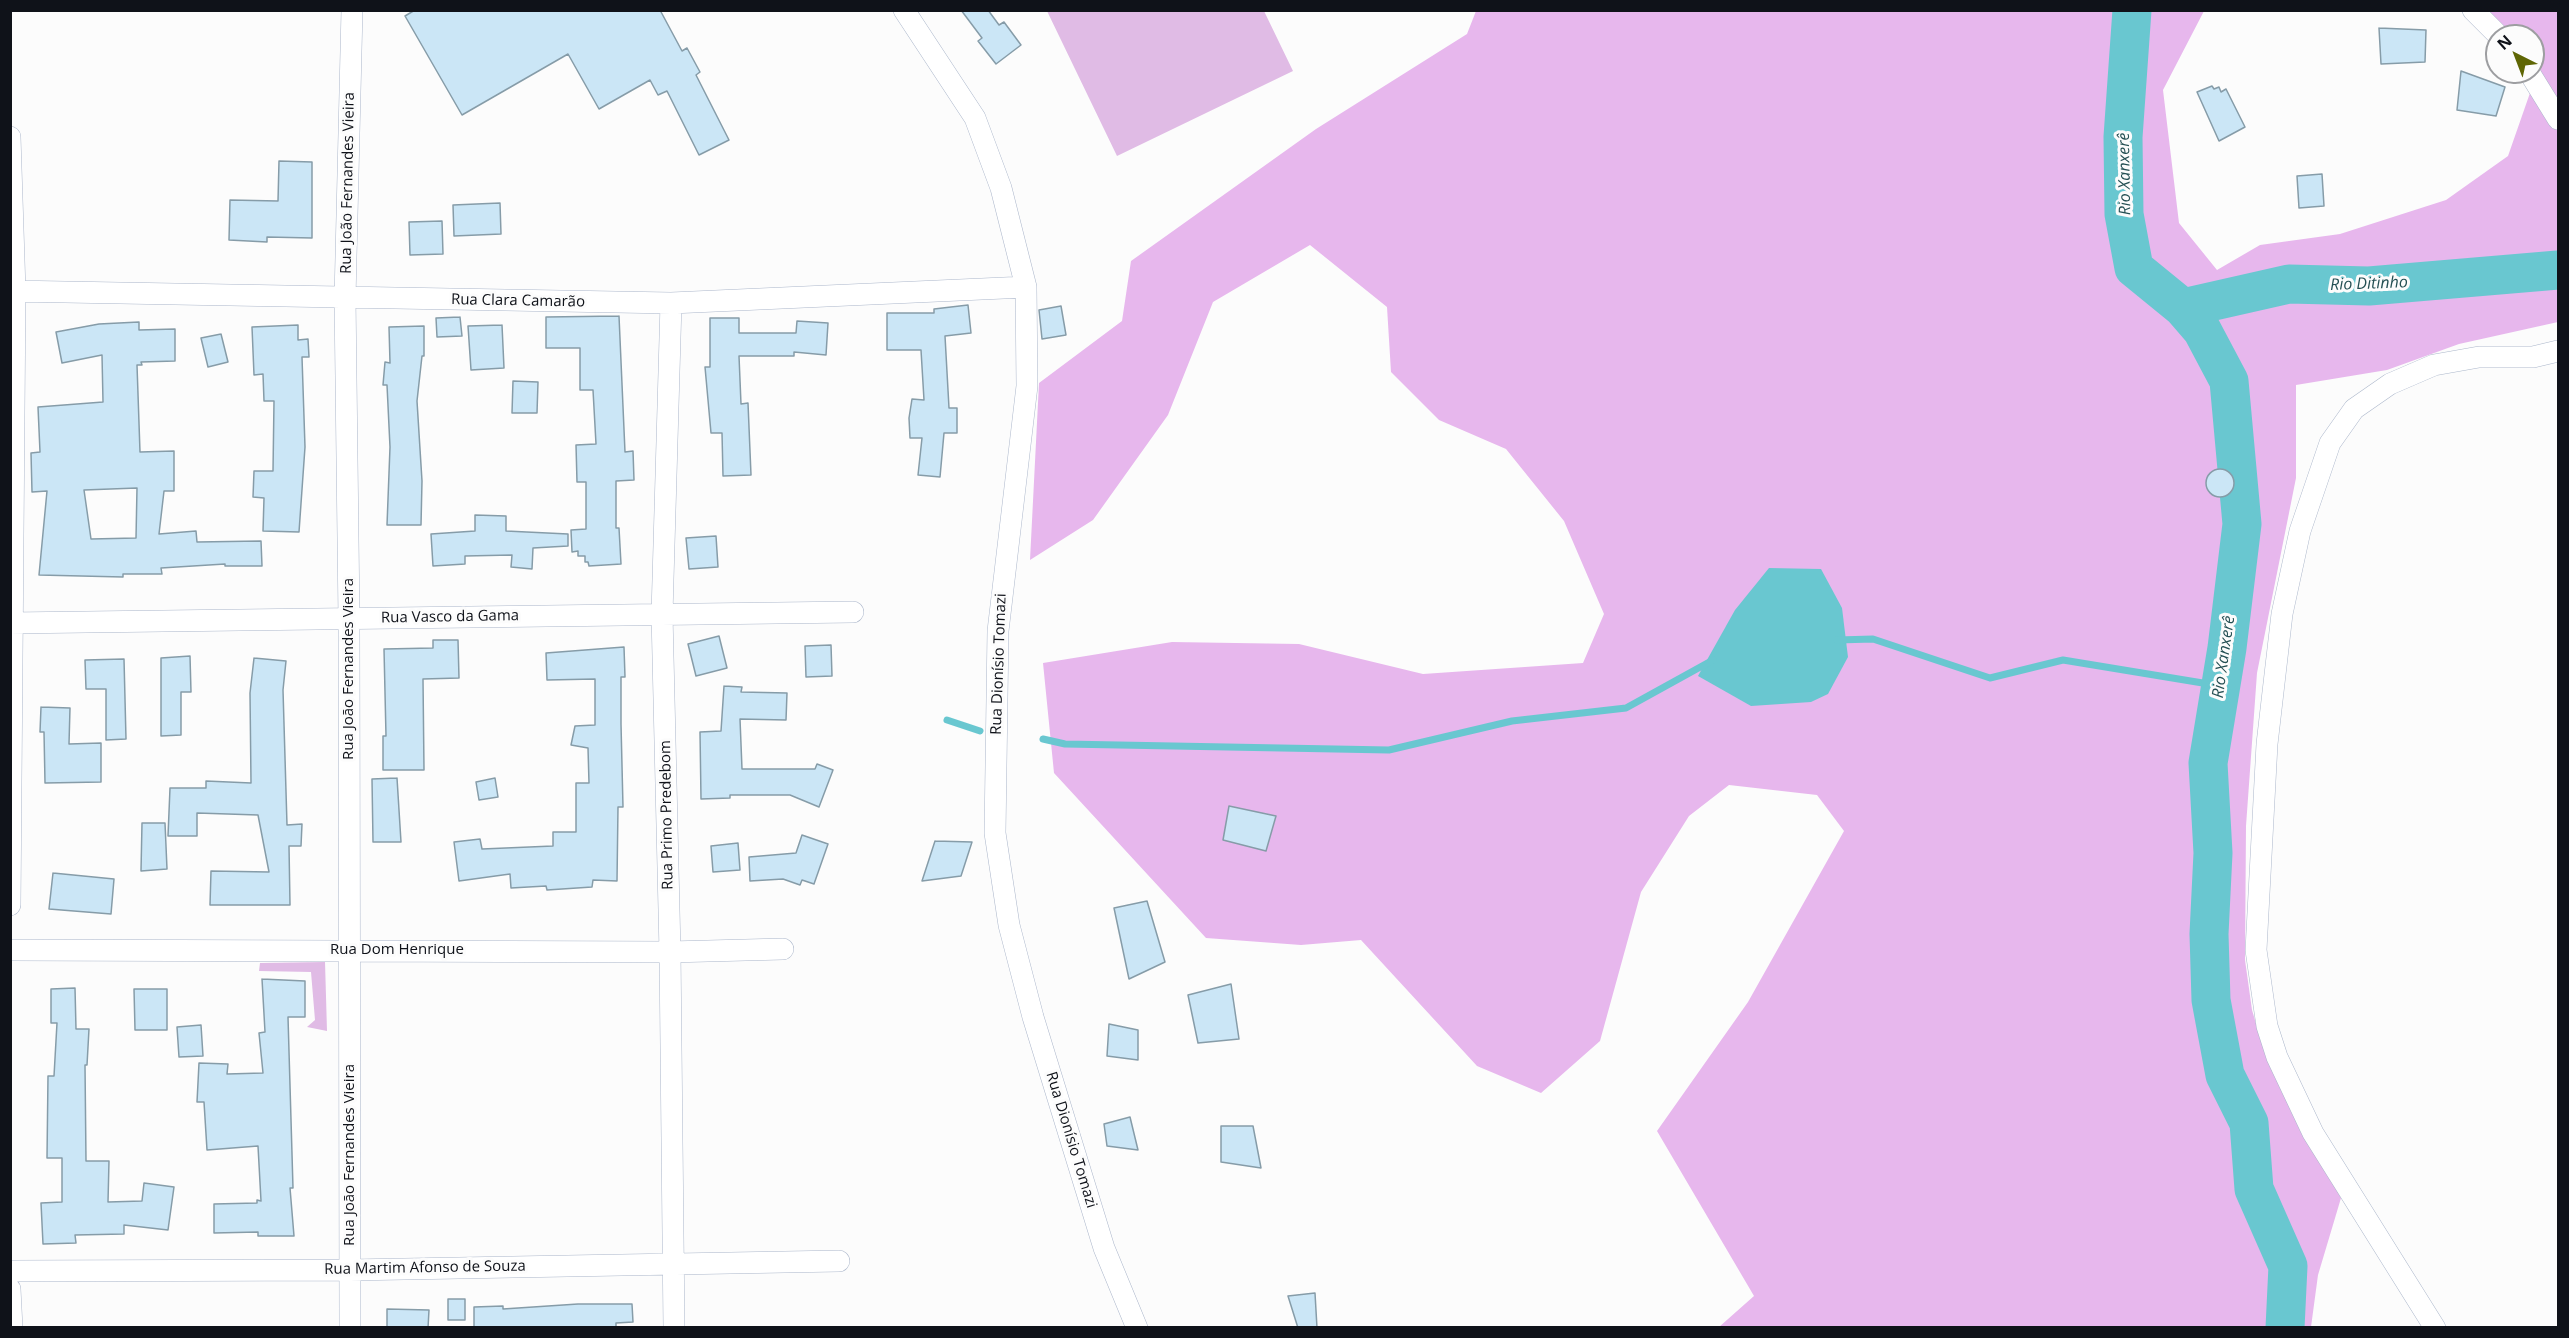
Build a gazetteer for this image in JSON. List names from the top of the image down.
{
  "streets": {
    "street": [
      "Rua João Fernandes Vieira",
      "Rua Clara Camarão",
      "Rua Vasco da Gama",
      "Rua Dionísio Tomazi",
      "Rua Primo Predebom",
      "Rua Dom Henrique",
      "Rua Martim Afonso de Souza"
    ]
  },
  "crossings": [
    ["Rua João Fernandes Vieira", "Rua Clara Camarão"],
    ["Rua João Fernandes Vieira", "Rua Vasco da Gama"],
    ["Rua João Fernandes Vieira", "Rua Dom Henrique"],
    ["Rua João Fernandes Vieira", "Rua Martim Afonso de Souza"],
    ["Rua Clara Camarão", "Rua Dionísio Tomazi"],
    ["Rua Clara Camarão", "Rua Primo Predebom"],
    ["Rua Vasco da Gama", "Rua Primo Predebom"],
    ["Rua Primo Predebom", "Rua Dom Henrique"],
    ["Rua Primo Predebom", "Rua Martim Afonso de Souza"]
  ],
  "water": ["Rio Xanxerê", "Rio Ditinho"],
  "north": "top left"
}
